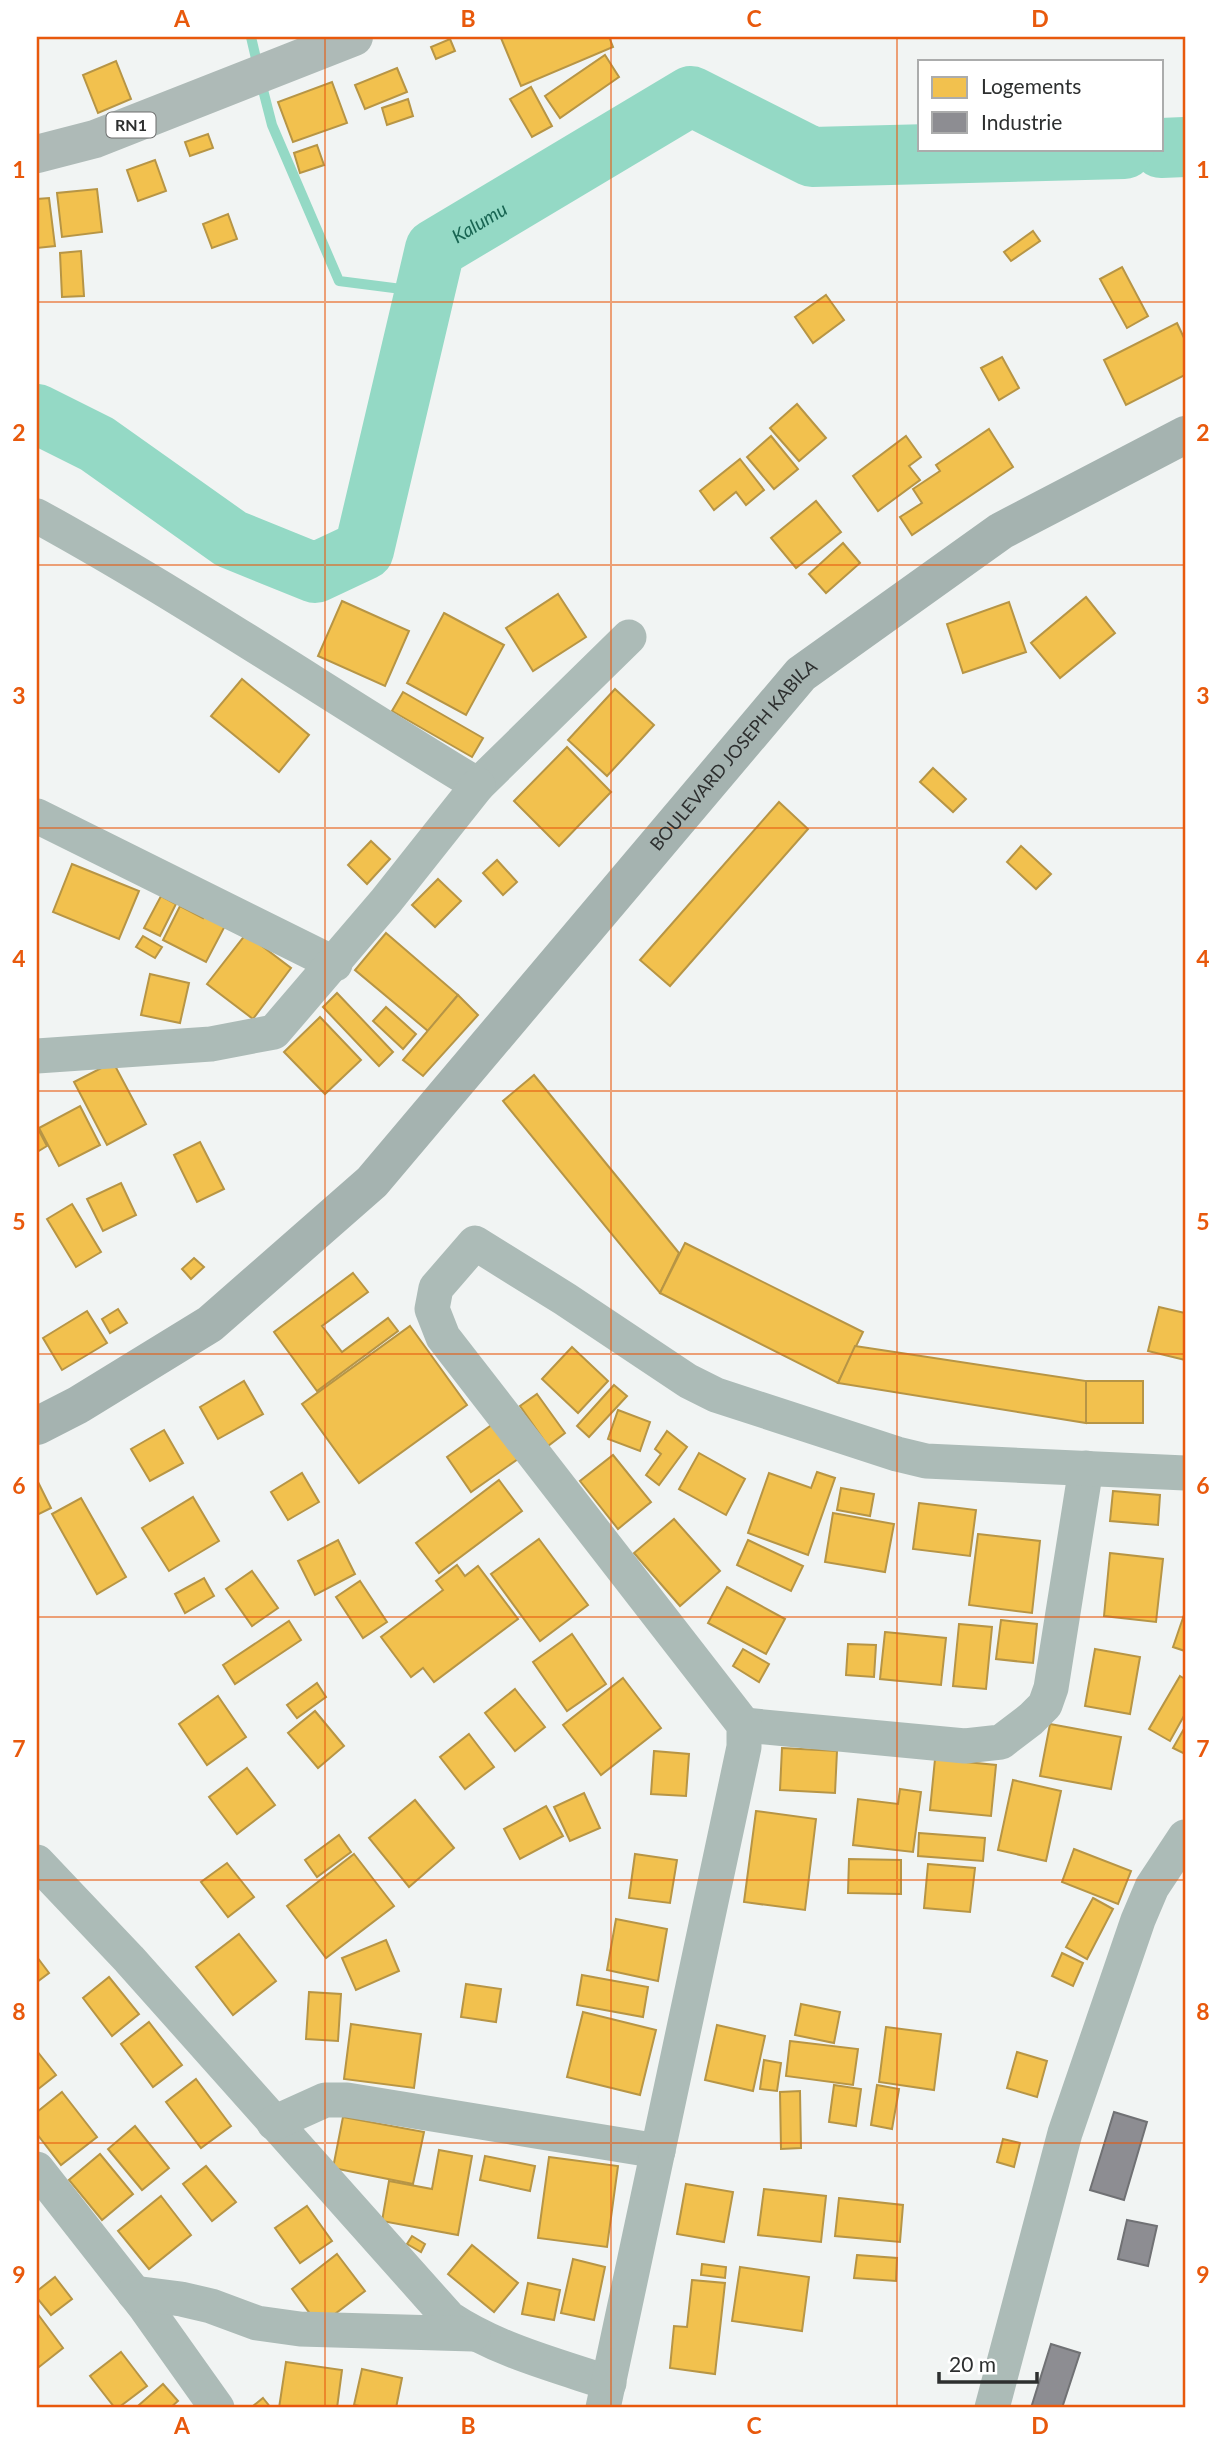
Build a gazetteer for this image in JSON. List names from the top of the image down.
{
  "streets": {
    "highway": ["RN1"],
    "main road": ["BOULEVARD JOSEPH KABILA"]
  },
  "water": ["Kalumu"],
  "legend": ["Logements", "Industrie"],
  "scale_bar": "20 m",
  "grid": {
    "columns": [
      "A",
      "B",
      "C",
      "D"
    ],
    "rows": [
      "1",
      "2",
      "3",
      "4",
      "5",
      "6",
      "7",
      "8",
      "9"
    ]
  }
}
